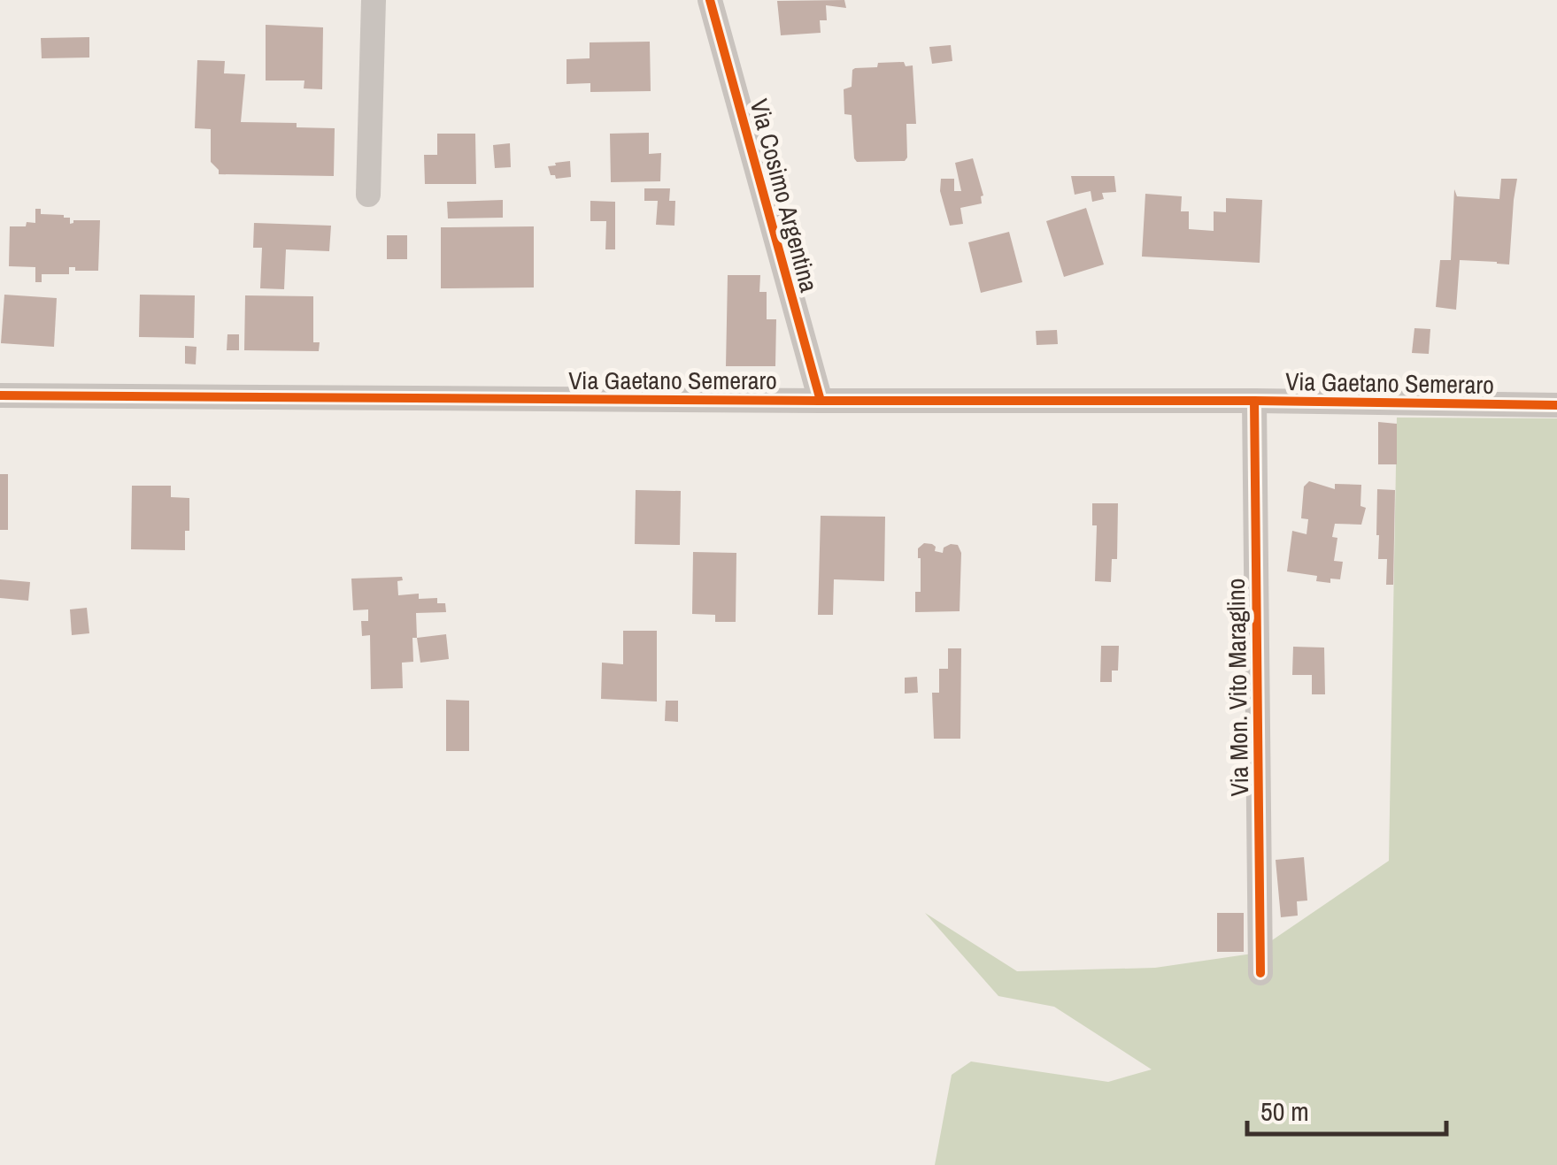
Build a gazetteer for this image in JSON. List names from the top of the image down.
{
  "streets": {
    "street": ["Via Cosimo Argentina", "Via Gaetano Semeraro", "Via Mon. Vito Maraglino"]
  },
  "crossings": [
    ["Via Cosimo Argentina", "Via Gaetano Semeraro"],
    ["Via Gaetano Semeraro", "Via Mon. Vito Maraglino"]
  ],
  "scale_bar": "50 m"
}
